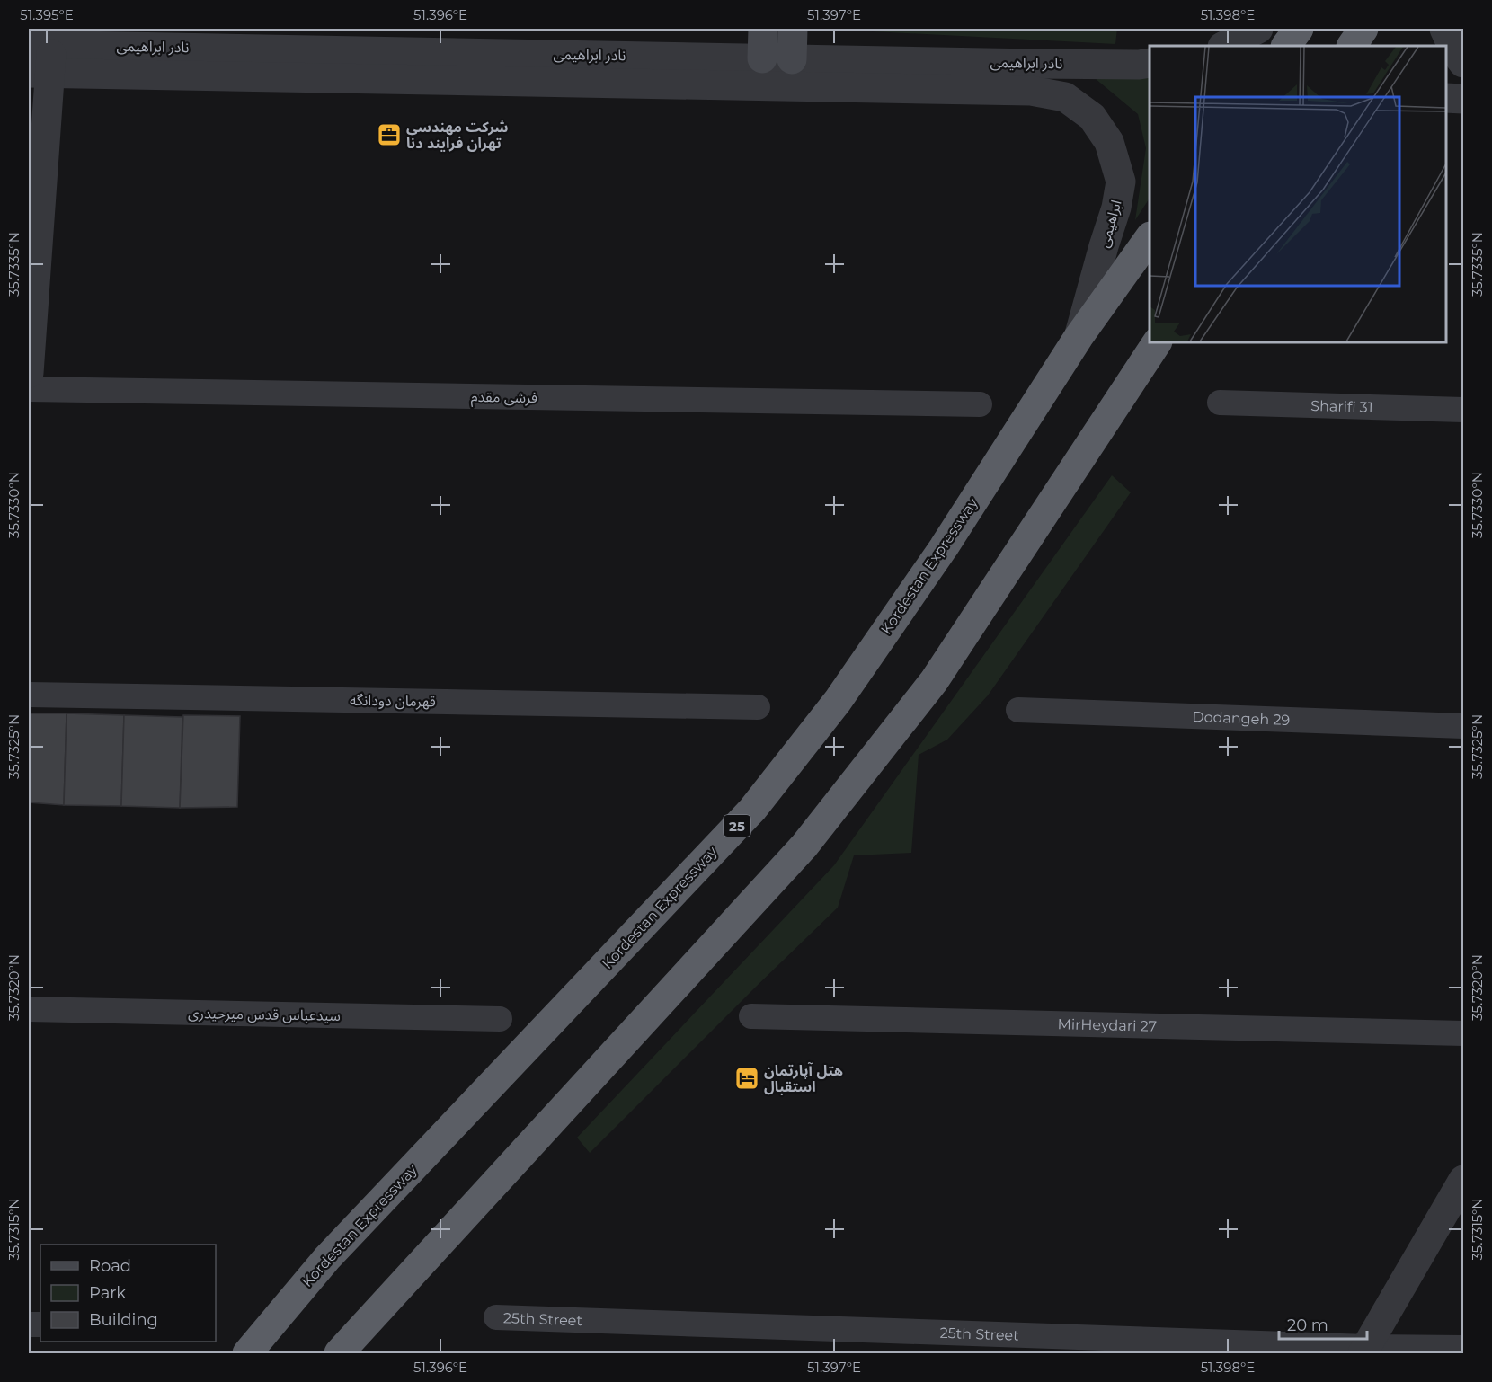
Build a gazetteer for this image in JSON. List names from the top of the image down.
{
  "streets": {
    "highway": ["Kordestan Expressway", "25"],
    "street": [
      "نادر ابراهیمی",
      "ابراهیمی",
      "فرشی مقدم",
      "Sharifi 31",
      "قهرمان دودانگه",
      "Dodangeh 29",
      "سیدعباس قدس میرحیدری",
      "MirHeydari 27",
      "25th Street"
    ]
  },
  "crossings": [
    ["نادر ابراهیمی", "ابراهیمی"],
    ["ابراهیمی", "Kordestan Expressway"]
  ],
  "places": {
    "office": ["شرکت مهندسی تهران فرایند دنا"],
    "hotel": ["هتل آپارتمان استقبال"]
  },
  "legend": ["Road", "Park", "Building"],
  "scale_bar": "20 m",
  "coordinates": [
    "51.395°E",
    "51.396°E",
    "51.397°E",
    "51.398°E",
    "35.7335°N",
    "35.7330°N",
    "35.7325°N",
    "35.7320°N",
    "35.7315°N"
  ]
}
